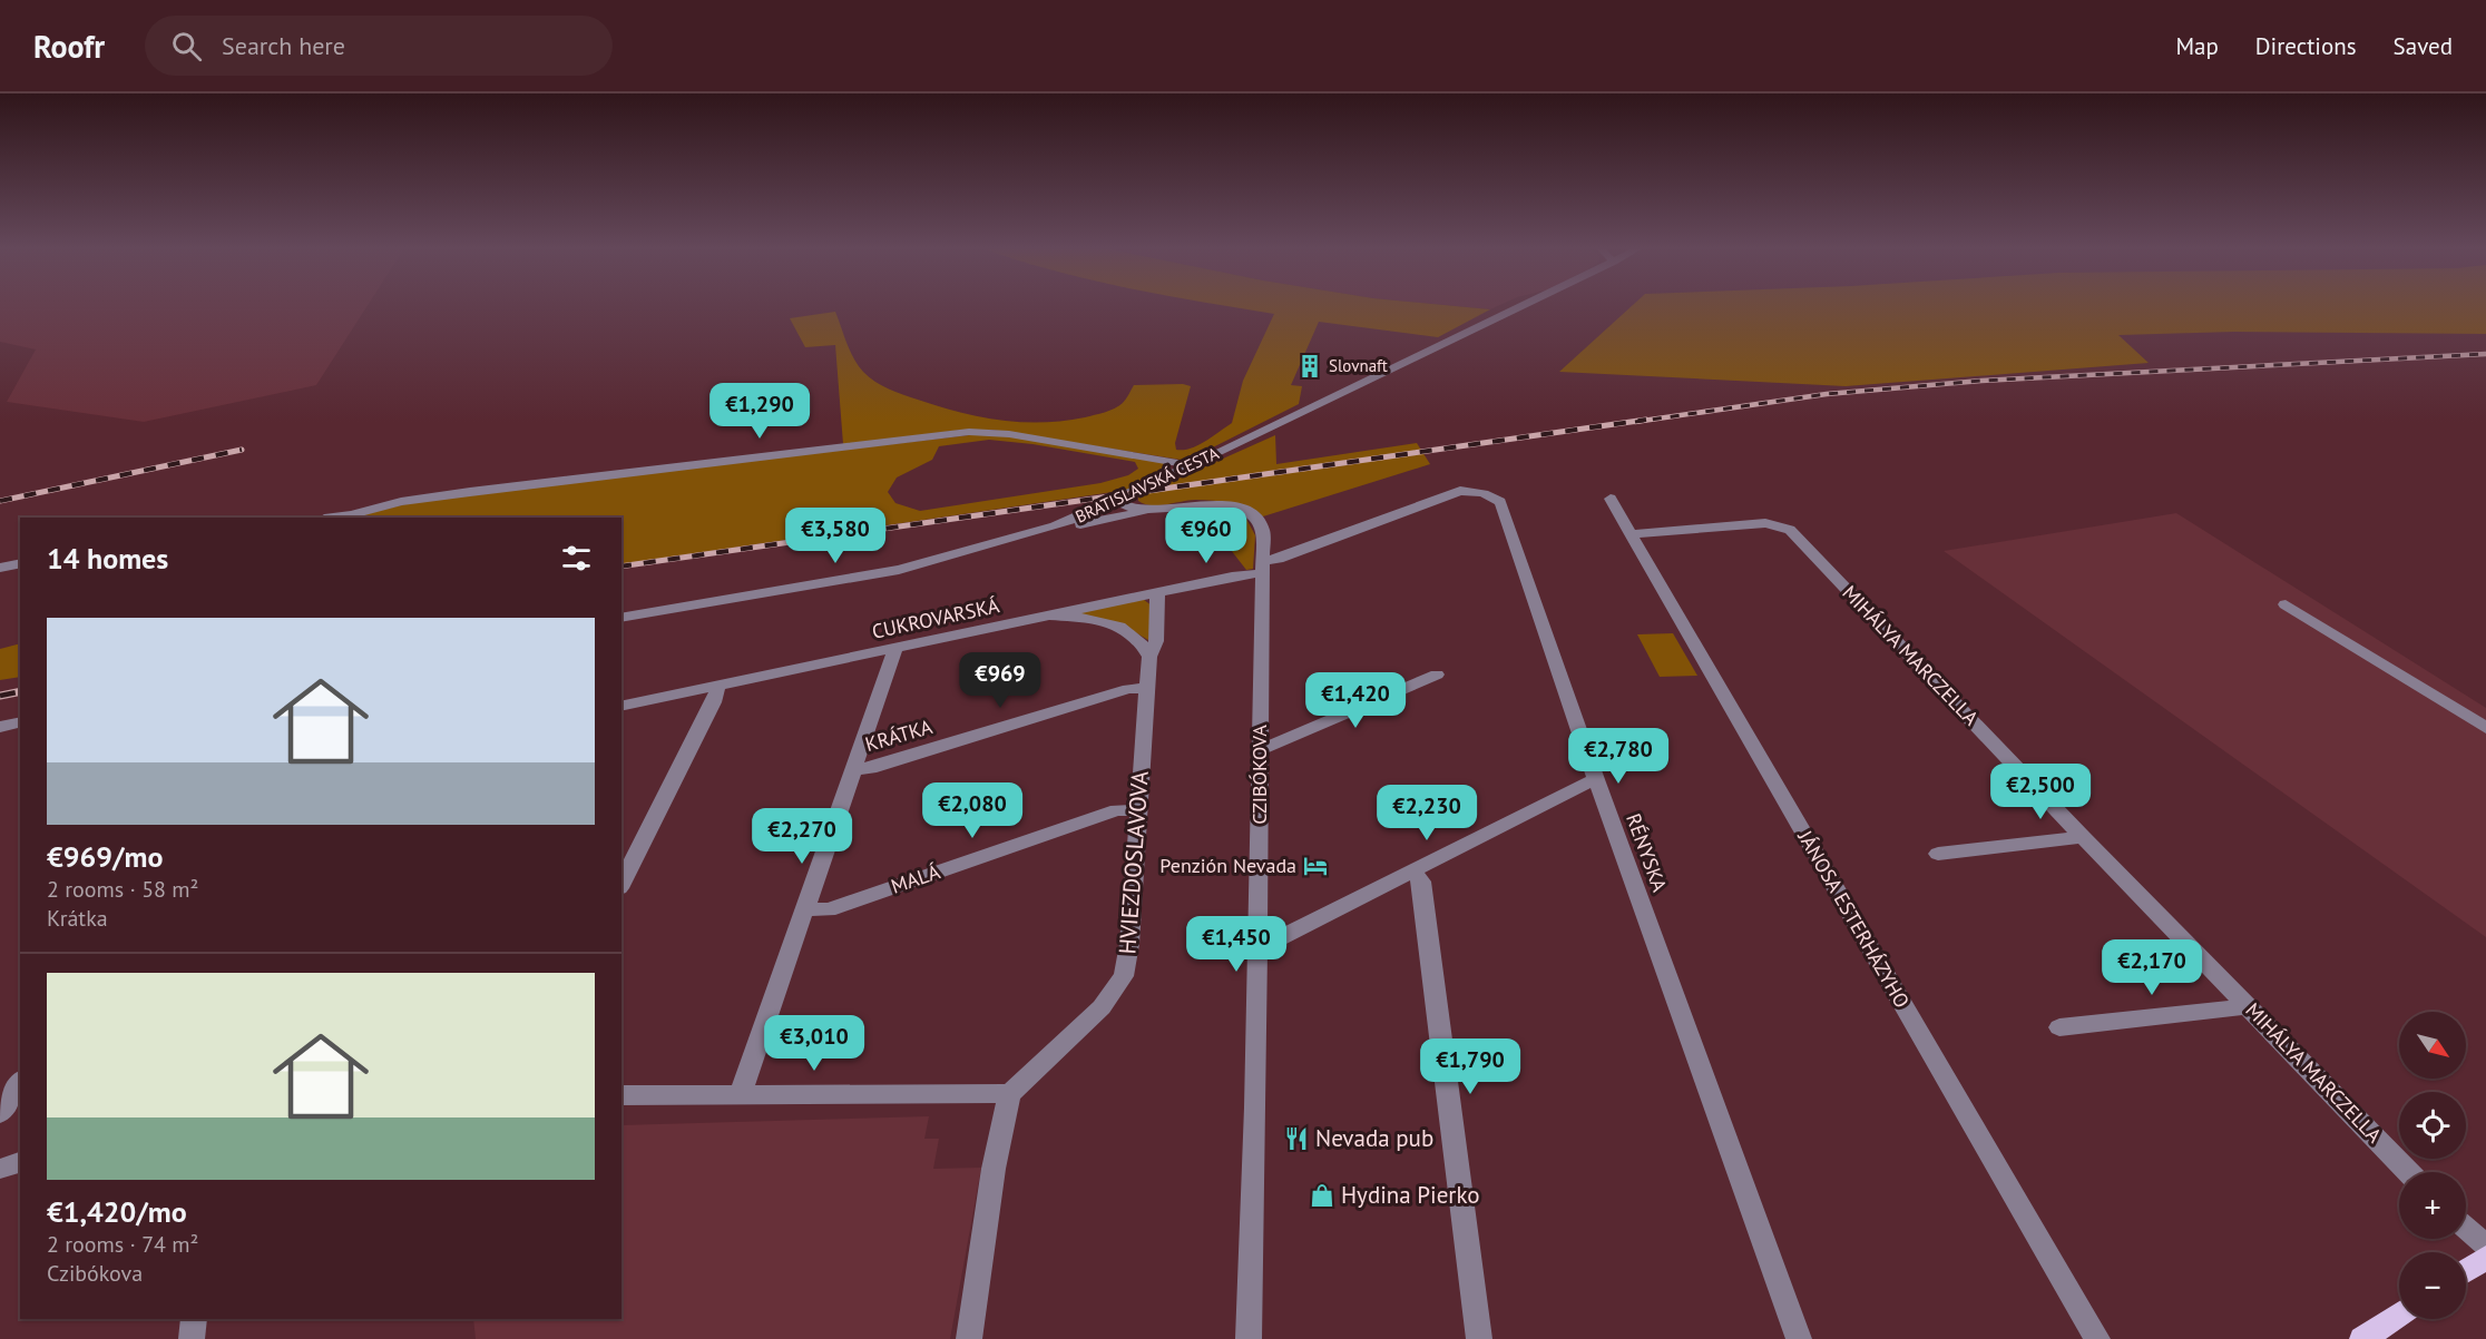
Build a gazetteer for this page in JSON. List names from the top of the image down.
{
  "streets": {
    "street": [
      "BRATISLAVSKÁ CESTA",
      "CUKROVARSKÁ",
      "MIHÁLYA MARCZELLA",
      "KRÁTKA",
      "CZIBÓKOVA",
      "RÉNYSKA",
      "HVIEZDOSLAVOVA",
      "MALÁ",
      "JÁNOSA ESTERHÁZYHO"
    ]
  },
  "crossings": [
    ["BRATISLAVSKÁ CESTA", "CZIBÓKOVA"],
    ["CUKROVARSKÁ", "CZIBÓKOVA"],
    ["CUKROVARSKÁ", "RÉNYSKA"],
    ["CUKROVARSKÁ", "HVIEZDOSLAVOVA"],
    ["MIHÁLYA MARCZELLA", "JÁNOSA ESTERHÁZYHO"],
    ["KRÁTKA", "HVIEZDOSLAVOVA"],
    ["CZIBÓKOVA", "RÉNYSKA"],
    ["HVIEZDOSLAVOVA", "MALÁ"]
  ],
  "places": {
    "building": ["Slovnaft"],
    "hotel": ["Penzión Nevada"],
    "restaurant": ["Nevada pub"],
    "shop": ["Hydina Pierko"]
  },
  "north": "bottom right",
  "page": {
    "header": "Roofr",
    "search": "Search here",
    "nav": ["Map", "Directions", "Saved"],
    "price": [
      "€1,290",
      "€3,580",
      "€960",
      "€969",
      "€1,420",
      "€2,780",
      "€2,500",
      "€2,080",
      "€2,230",
      "€2,270",
      "€1,450",
      "€2,170",
      "€3,010",
      "€1,790"
    ],
    "heading": "14 homes",
    "list": [
      {
        "name": "€969/mo",
        "note": "2 rooms · 58 m² · Krátka"
      },
      {
        "name": "€1,420/mo",
        "note": "2 rooms · 74 m² · Czibókova"
      }
    ],
    "map_buttons": ["+", "−"]
  }
}
